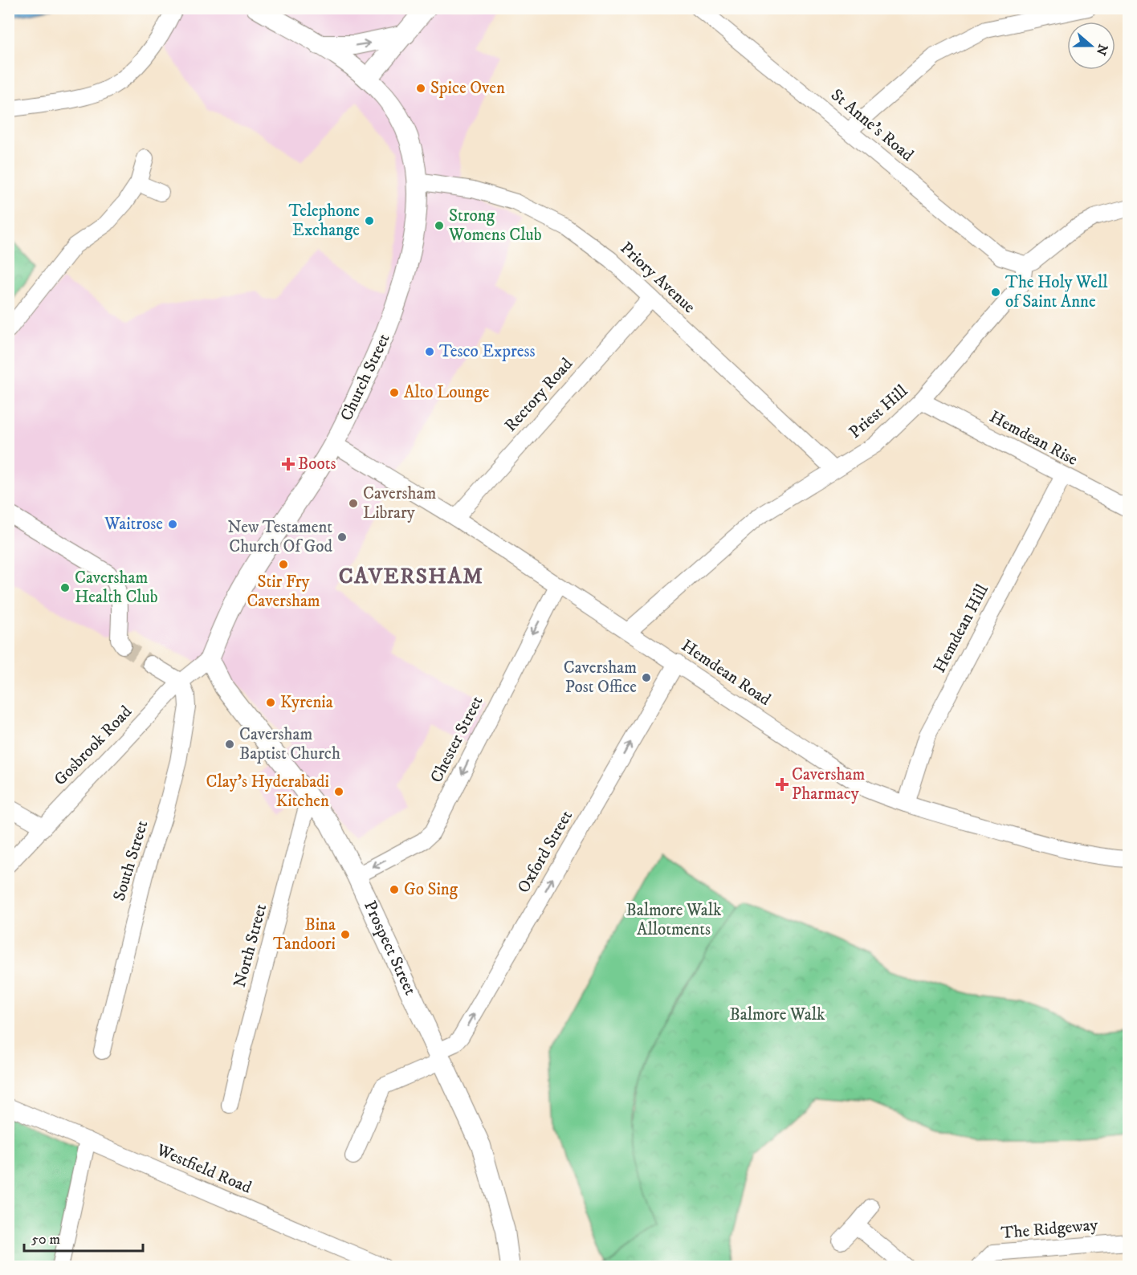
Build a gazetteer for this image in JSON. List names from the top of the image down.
{
  "streets": {
    "main road": ["Church Street", "Prospect Street"],
    "street": [
      "St Anne's Road",
      "Priory Avenue",
      "Rectory Road",
      "Priest Hill",
      "Hemdean Rise",
      "Hemdean Hill",
      "Hemdean Road",
      "Chester Street",
      "Gosbrook Road",
      "Oxford Street",
      "South Street",
      "North Street",
      "Westfield Road",
      "The Ridgeway"
    ]
  },
  "crossings": [
    ["St Anne's Road", "Priest Hill"],
    ["Priory Avenue", "Church Street"],
    ["Priory Avenue", "Rectory Road"],
    ["Priory Avenue", "Priest Hill"],
    ["Church Street", "Hemdean Road"],
    ["Church Street", "Gosbrook Road"],
    ["Church Street", "Prospect Street"],
    ["Rectory Road", "Hemdean Road"],
    ["Priest Hill", "Hemdean Rise"],
    ["Priest Hill", "Hemdean Road"],
    ["Hemdean Rise", "Hemdean Hill"],
    ["Hemdean Hill", "Hemdean Road"],
    ["Hemdean Road", "Chester Street"],
    ["Hemdean Road", "Oxford Street"],
    ["Chester Street", "Prospect Street"],
    ["Gosbrook Road", "South Street"],
    ["Gosbrook Road", "Prospect Street"],
    ["Oxford Street", "Prospect Street"],
    ["North Street", "Prospect Street"]
  ],
  "one_way": ["Chester Street", "Oxford Street"],
  "districts": ["CAVERSHAM"],
  "parks": ["Balmore Walk Allotments", "Balmore Walk"],
  "places": {
    "other": [
      "Spice Oven",
      "Telephone Exchange",
      "Strong Womens Club",
      "The Holy Well of Saint Anne",
      "Tesco Express",
      "Alto Lounge",
      "Caversham Library",
      "Waitrose",
      "New Testament Church Of God",
      "Stir Fry Caversham",
      "Caversham Health Club",
      "Caversham Post Office",
      "Kyrenia",
      "Caversham Baptist Church",
      "Clay's Hyderabadi Kitchen",
      "Go Sing",
      "Bina Tandoori"
    ],
    "health": ["Boots", "Caversham Pharmacy"]
  },
  "scale_bar": "50 m",
  "north": "right"
}
